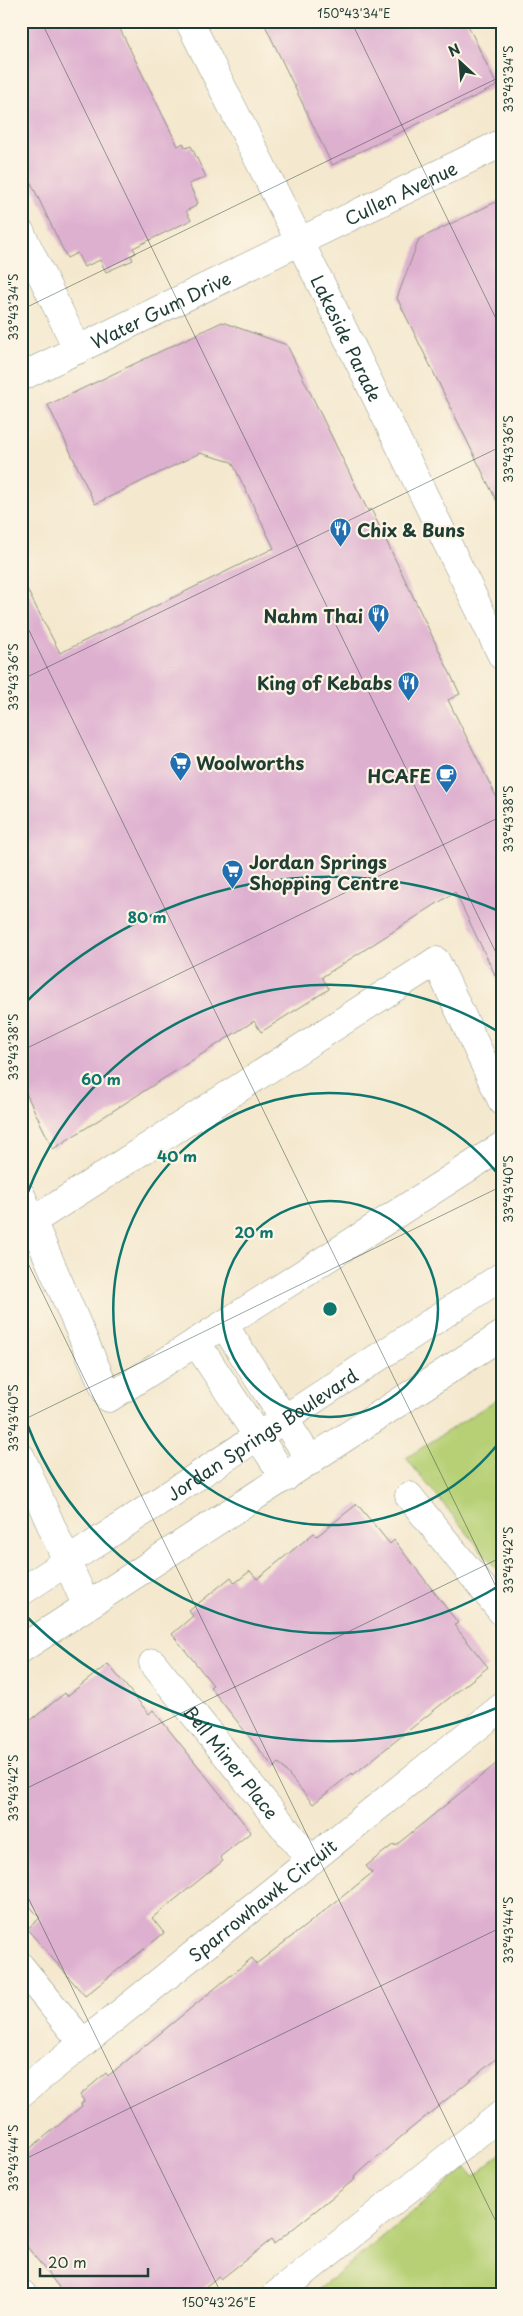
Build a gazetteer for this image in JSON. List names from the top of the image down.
{
  "streets": {
    "street": [
      "Cullen Avenue",
      "Water Gum Drive",
      "Lakeside Parade",
      "Jordan Springs Boulevard",
      "Bell Miner Place",
      "Sparrowhawk Circuit"
    ]
  },
  "crossings": [
    ["Cullen Avenue", "Water Gum Drive"],
    ["Cullen Avenue", "Lakeside Parade"],
    ["Water Gum Drive", "Lakeside Parade"],
    ["Bell Miner Place", "Sparrowhawk Circuit"]
  ],
  "places": {
    "restaurant": ["Chix & Buns", "Nahm Thai", "King of Kebabs"],
    "supermarket": ["Woolworths", "Jordan Springs Shopping Centre"],
    "cafe": ["HCAFE"]
  },
  "scale_bar": "20 m",
  "north": "top left",
  "coordinates": [
    "150°43'34\"E",
    "33°43'34\"S",
    "33°43'36\"S",
    "33°43'38\"S",
    "33°43'40\"S",
    "33°43'42\"S",
    "33°43'44\"S",
    "150°43'26\"E"
  ],
  "rings": [
    "80 m",
    "60 m",
    "40 m",
    "20 m"
  ]
}
